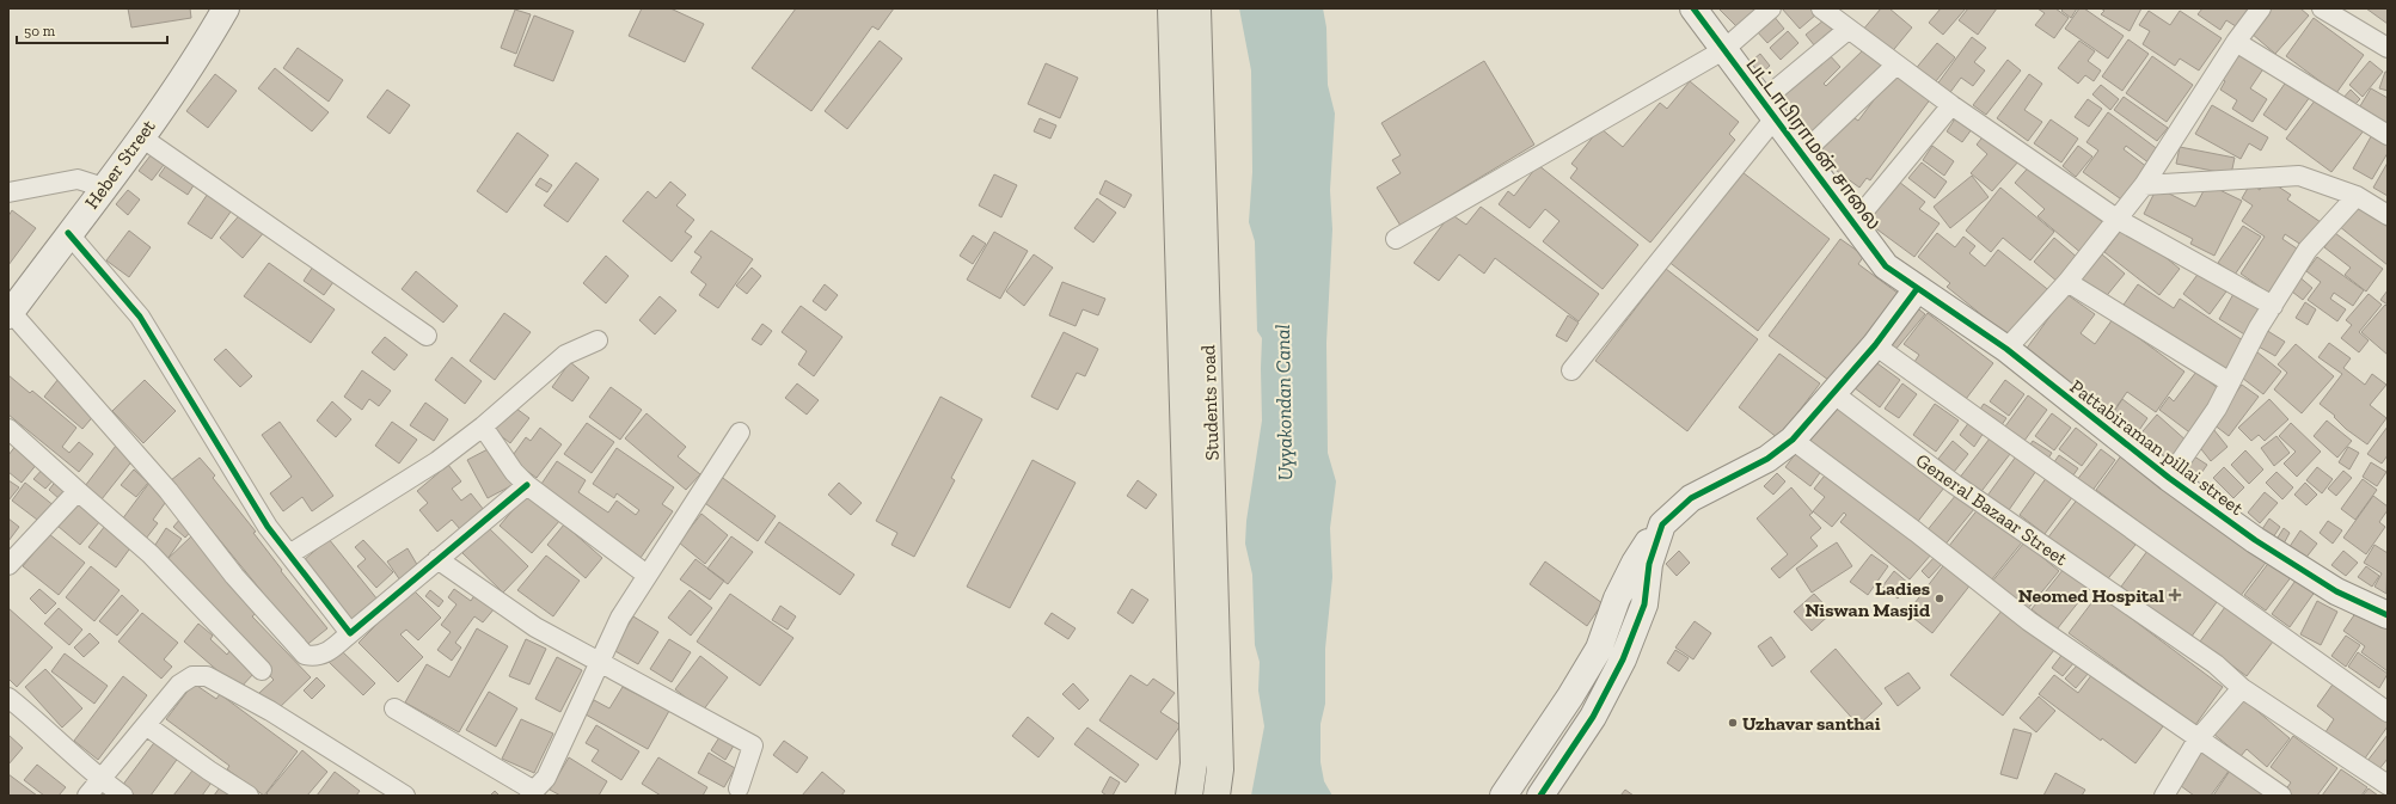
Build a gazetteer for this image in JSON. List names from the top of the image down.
{
  "streets": {
    "main road": ["Students road"],
    "street": [
      "பட்டாபிராமன் சாலை",
      "Heber Street",
      "Pattabiraman pillai street",
      "General Bazaar Street"
    ]
  },
  "crossings": [
    ["பட்டாபிராமன் சாலை", "Pattabiraman pillai street"]
  ],
  "water": ["Uyyakondan Canal"],
  "places": {
    "health": ["Neomed Hospital"],
    "other": ["Ladies Niswan Masjid", "Uzhavar santhai"]
  },
  "scale_bar": "50 m"
}
